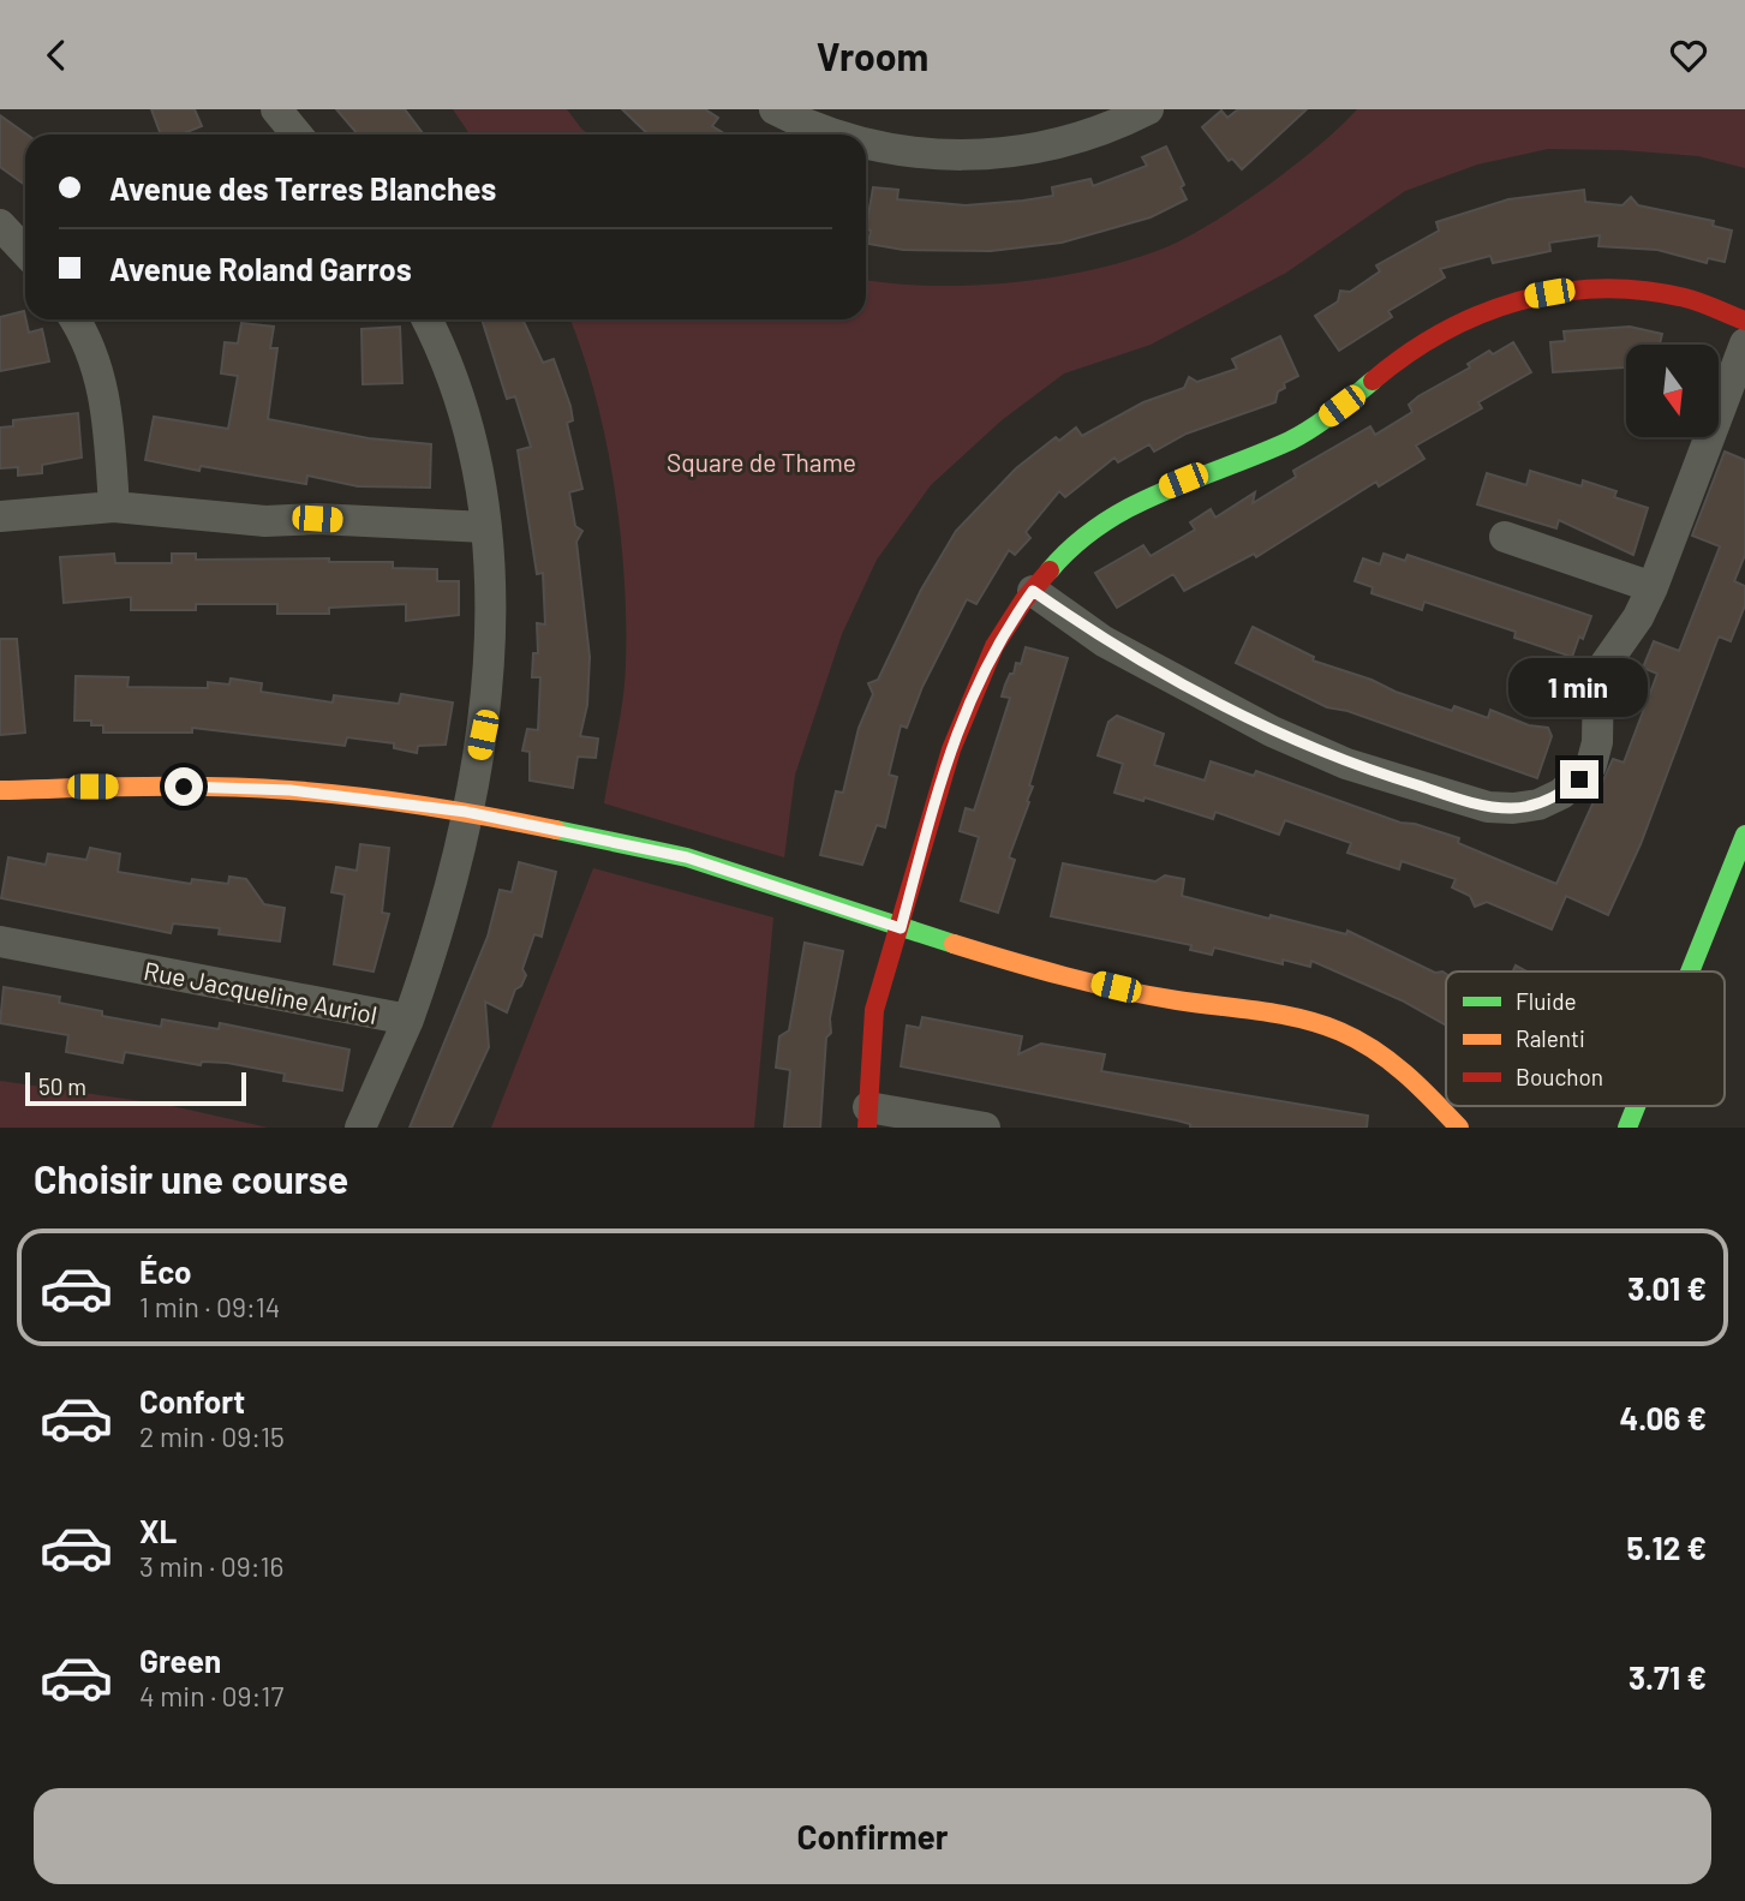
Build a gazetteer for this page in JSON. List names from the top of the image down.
{
  "streets": {
    "street": ["Rue Jacqueline Auriol"]
  },
  "parks": ["Square de Thame"],
  "legend": ["Fluide", "Ralenti", "Bouchon"],
  "scale_bar": "50 m",
  "north": "bottom",
  "page": {
    "header": "Vroom",
    "banner": ["Avenue des Terres Blanches", "Avenue Roland Garros"],
    "bubble": "1 min",
    "scale": "50 m",
    "heading": "Choisir une course",
    "list": [
      {
        "name": "Éco",
        "note": "1 min · 09:14",
        "value": "3.01 €"
      },
      {
        "name": "Confort",
        "note": "2 min · 09:15",
        "value": "4.06 €"
      },
      {
        "name": "XL",
        "note": "3 min · 09:16",
        "value": "5.12 €"
      },
      {
        "name": "Green",
        "note": "4 min · 09:17",
        "value": "3.71 €"
      }
    ],
    "buttons": "Confirmer"
  }
}
